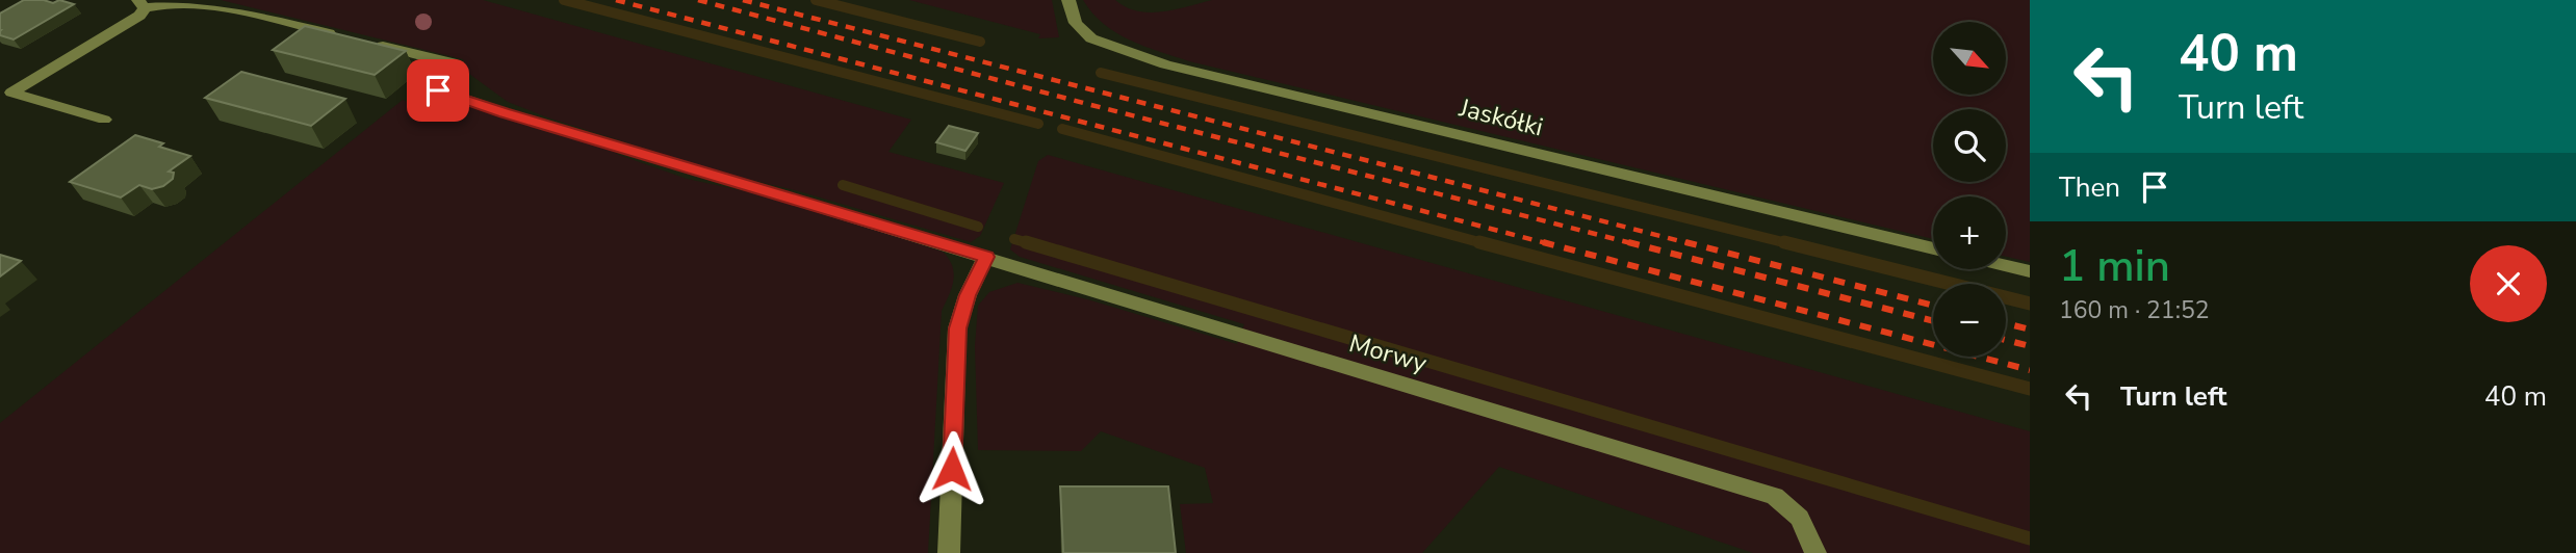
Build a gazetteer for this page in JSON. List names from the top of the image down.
{
  "streets": {
    "street": ["Jaskółki", "Morwy"]
  },
  "north": "bottom right",
  "page": {
    "turn": ["40 m", "Turn left"],
    "map_buttons": ["+", "−"],
    "then": "Then",
    "heading": ["1 min", "160 m · 21:52"],
    "list": [
      {
        "name": "Turn left",
        "value": "40 m"
      }
    ]
  }
}
